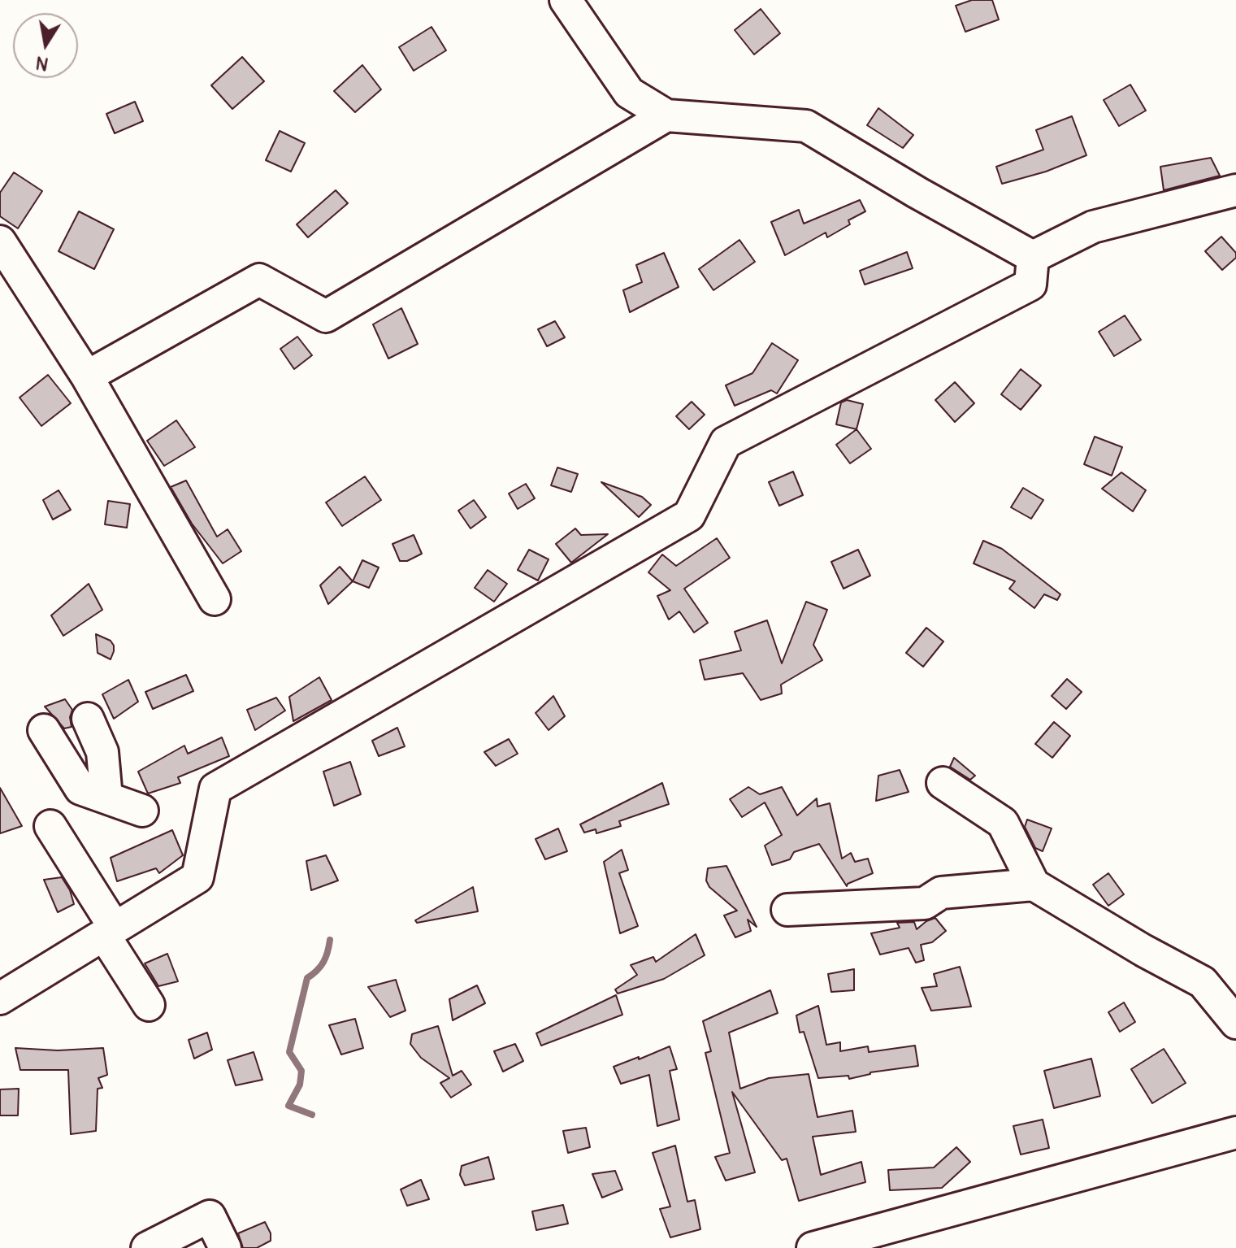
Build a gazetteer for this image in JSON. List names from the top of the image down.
{
  "north": "bottom"
}
